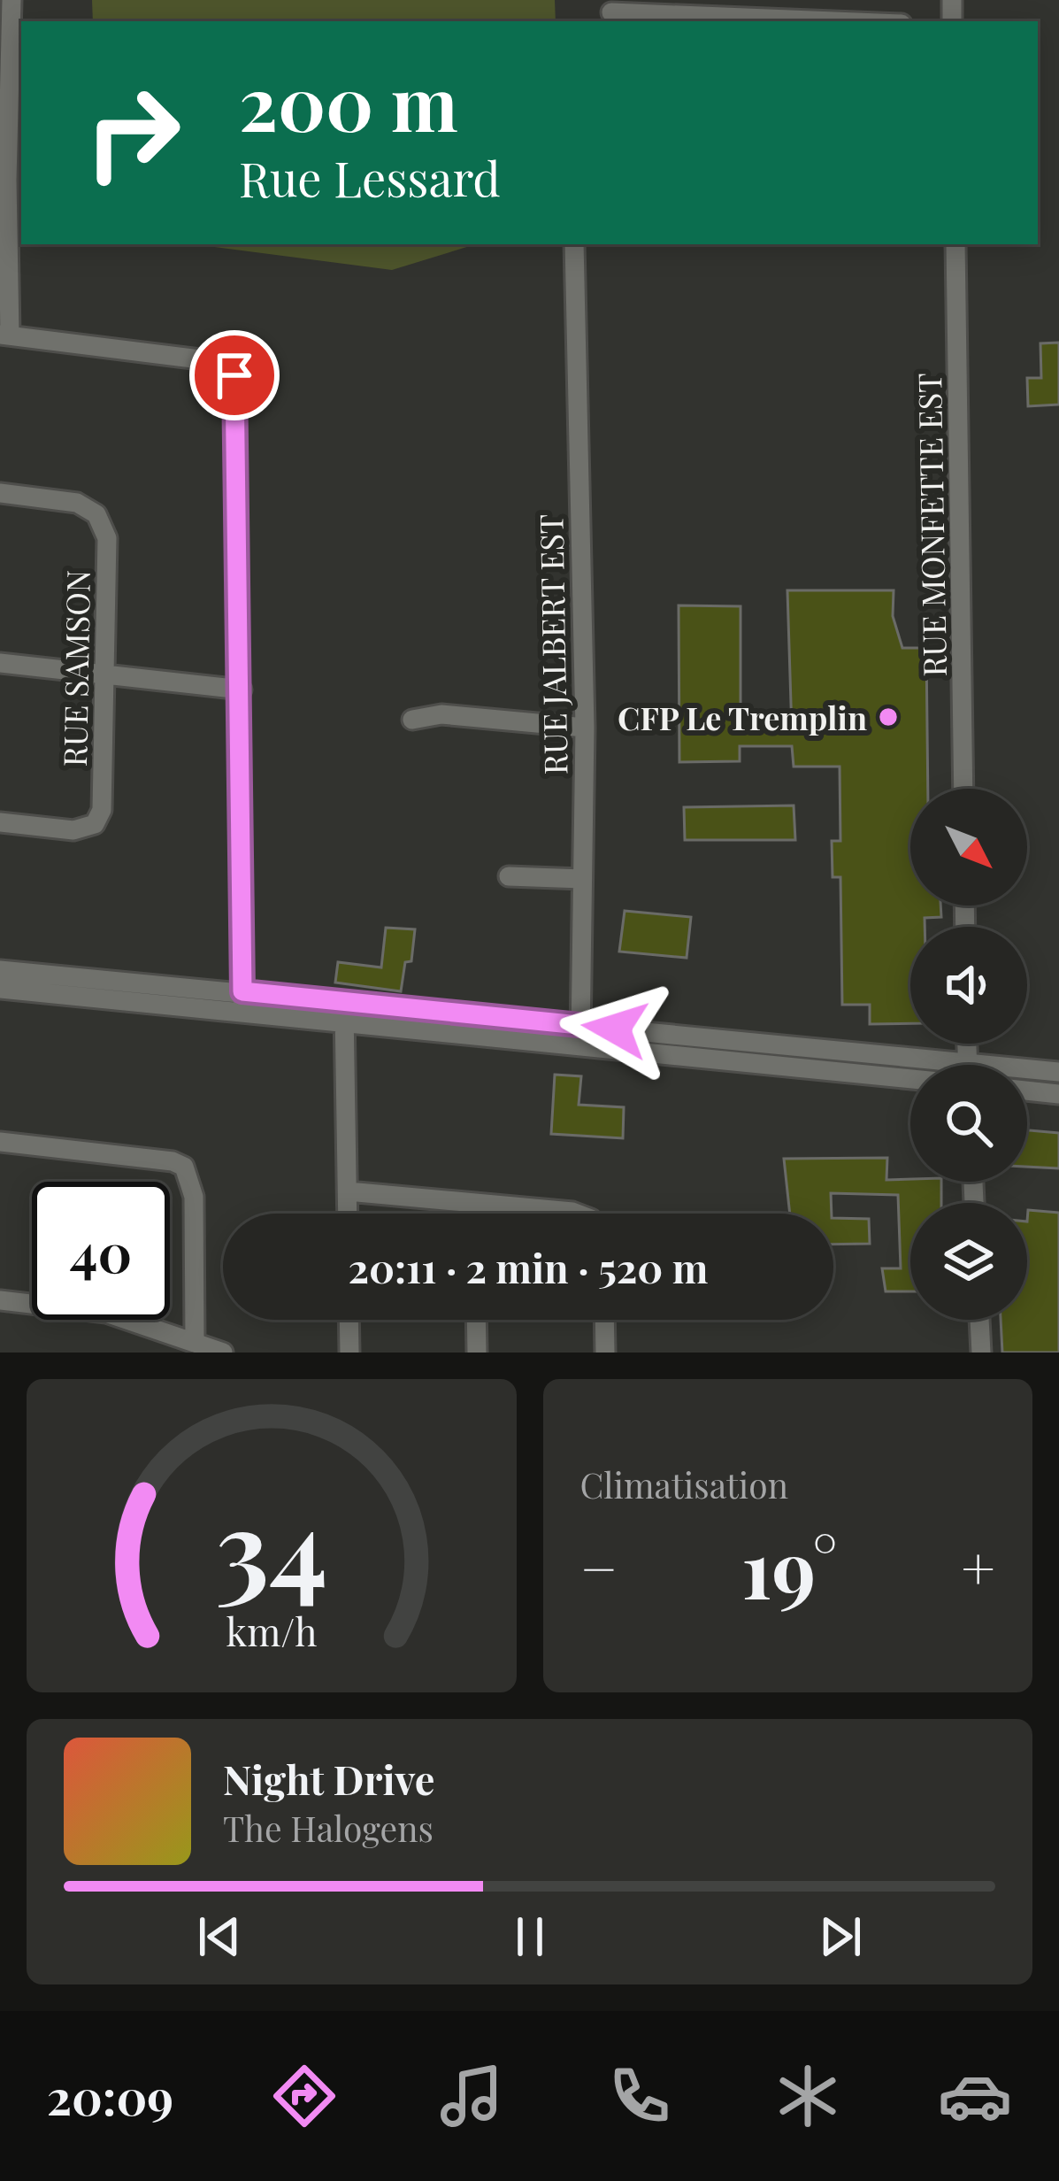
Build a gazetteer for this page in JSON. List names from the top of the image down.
{
  "streets": {
    "street": ["RUE MONFETTE EST", "RUE JALBERT EST", "RUE SAMSON"]
  },
  "places": ["CFP Le Tremplin"],
  "north": "bottom right",
  "page": {
    "turn": ["200 m", "Rue Lessard"],
    "limit": "40",
    "trip": "20:11 · 2 min · 520 m",
    "tile": "Climatisation",
    "heat": ["−", "19°", "+"],
    "song": ["Night Drive", "The Halogens"],
    "tabs": "20:09",
    "gauge": ["34", "km/h"]
  }
}
